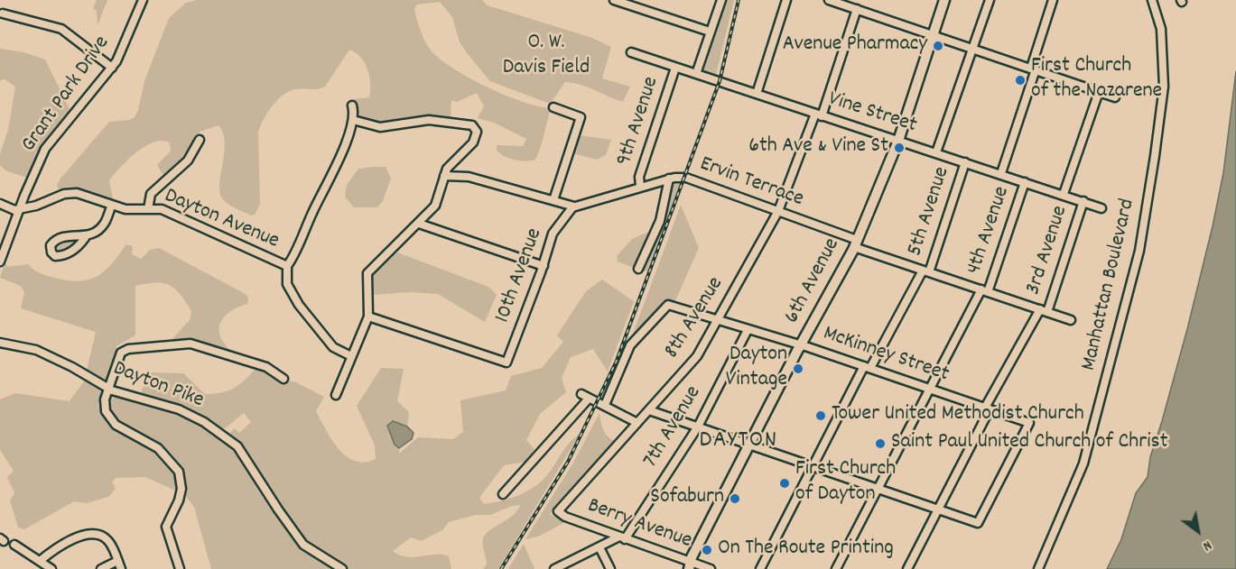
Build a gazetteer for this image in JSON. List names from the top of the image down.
{
  "streets": {
    "main road": ["6th Avenue"],
    "street": [
      "Grant Park Drive",
      "Vine Street",
      "9th Avenue",
      "Ervin Terrace",
      "5th Avenue",
      "Dayton Avenue",
      "4th Avenue",
      "3rd Avenue",
      "10th Avenue",
      "Manhattan Boulevard",
      "8th Avenue",
      "McKinney Street",
      "Dayton Pike",
      "7th Avenue",
      "Berry Avenue"
    ]
  },
  "crossings": [
    ["Grant Park Drive", "Dayton Avenue"],
    ["Vine Street", "9th Avenue"],
    ["Vine Street", "5th Avenue"],
    ["Vine Street", "4th Avenue"],
    ["Vine Street", "3rd Avenue"],
    ["Vine Street", "6th Avenue"],
    ["Vine Street", "8th Avenue"],
    ["9th Avenue", "Ervin Terrace"],
    ["Ervin Terrace", "5th Avenue"],
    ["Ervin Terrace", "4th Avenue"],
    ["Ervin Terrace", "3rd Avenue"],
    ["Ervin Terrace", "10th Avenue"],
    ["Ervin Terrace", "6th Avenue"],
    ["Ervin Terrace", "8th Avenue"],
    ["5th Avenue", "McKinney Street"],
    ["4th Avenue", "McKinney Street"],
    ["3rd Avenue", "McKinney Street"],
    ["6th Avenue", "McKinney Street"],
    ["6th Avenue", "Berry Avenue"],
    ["8th Avenue", "McKinney Street"],
    ["8th Avenue", "Berry Avenue"],
    ["McKinney Street", "7th Avenue"],
    ["7th Avenue", "Berry Avenue"]
  ],
  "districts": ["DAYTON"],
  "parks": ["O. W. Davis Field"],
  "places": [
    "Avenue Pharmacy",
    "First Church of the Nazarene",
    "6th Ave & Vine St",
    "Dayton Vintage",
    "Tower United Methodist Church",
    "Saint Paul United Church of Christ",
    "First Church of Dayton",
    "Sofaburn",
    "On The Route Printing"
  ],
  "north": "bottom right"
}
